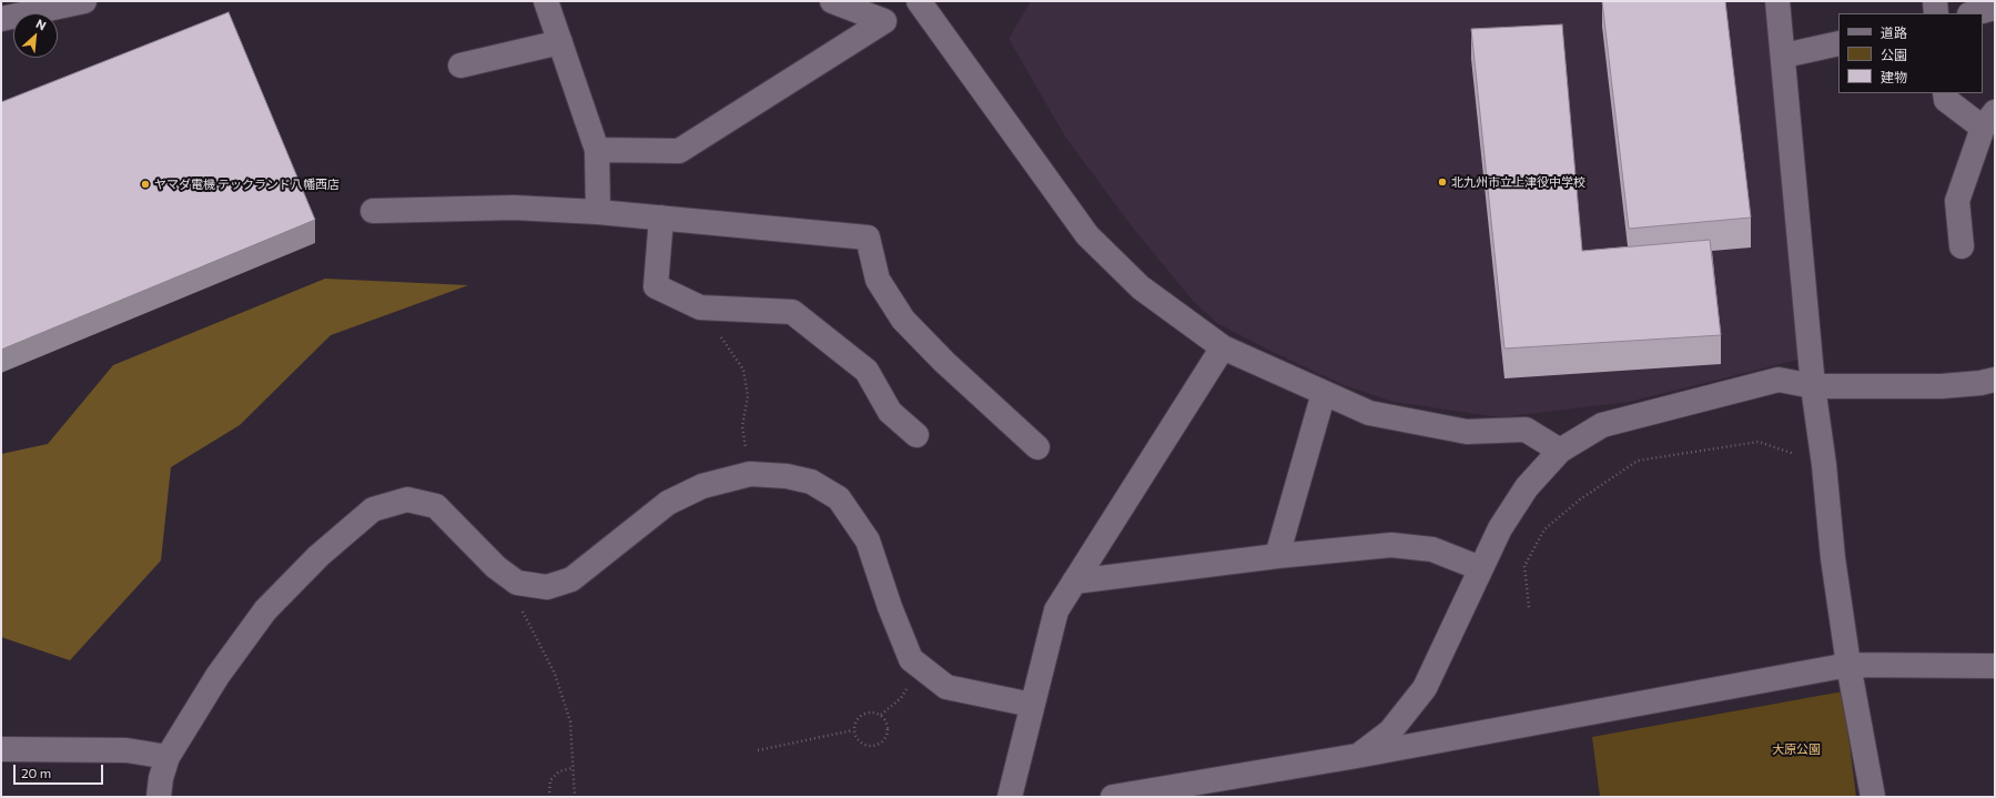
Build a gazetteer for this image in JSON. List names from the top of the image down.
{
  "parks": ["大原公園"],
  "places": ["北九州市立上津役中学校", "ヤマダ電機 テックランド八幡西店"],
  "legend": ["道路", "公園", "建物"],
  "scale_bar": "20 m",
  "north": "top right"
}
